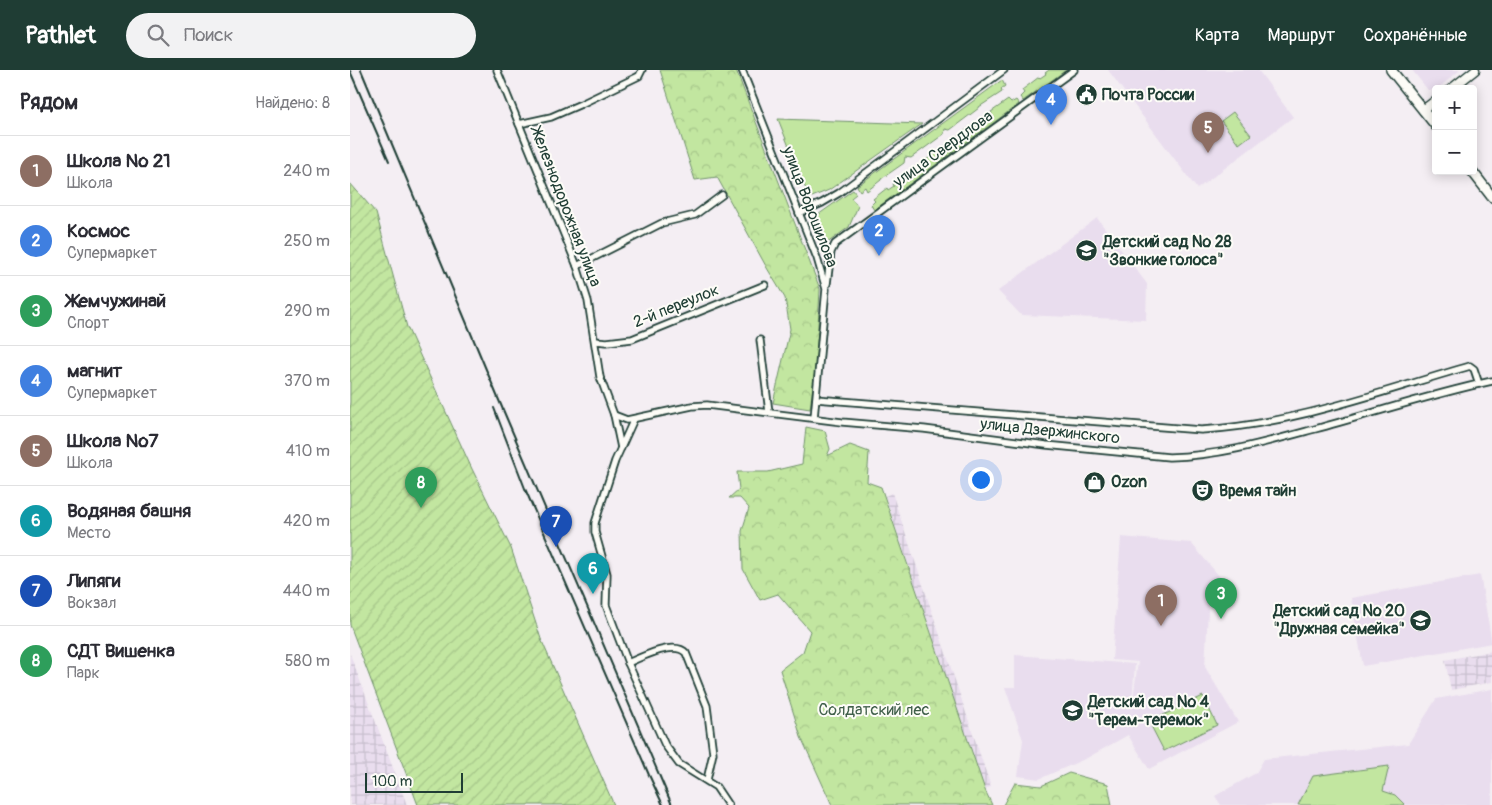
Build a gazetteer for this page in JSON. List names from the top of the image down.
{
  "streets": {
    "street": [
      "улица Свердлова",
      "Железнодорожная улица",
      "улица Ворошилова",
      "2-й переулок",
      "улица Дзержинского"
    ]
  },
  "crossings": [
    ["улица Свердлова", "улица Ворошилова"],
    ["Железнодорожная улица", "2-й переулок"],
    ["Железнодорожная улица", "улица Дзержинского"],
    ["улица Ворошилова", "улица Дзержинского"]
  ],
  "parks": ["Солдатский лес"],
  "places": {
    "public building": ["Почта России"],
    "school or university": ["Детский сад № 28 \"Звонкие голоса\"", "Детский сад № 20 \"Дружная семейка\"", "Детский сад № 4 \"Терем-теремок\""],
    "shop": ["Ozon"],
    "theatre": ["Время тайн"]
  },
  "scale_bar": "100 m",
  "page": {
    "header": "Pathlet",
    "search": "Поиск",
    "nav": ["Карта", "Маршрут", "Сохранённые"],
    "heading": ["Рядом", "Найдено: 8"],
    "pins": [
      "4",
      "5",
      "2",
      "8",
      "7",
      "6",
      "3",
      "1"
    ],
    "map_buttons": ["+", "−"],
    "list": [
      {
        "mark": "1",
        "name": "Школа № 21",
        "note": "Школа",
        "value": "240 m"
      },
      {
        "mark": "2",
        "name": "Космос",
        "note": "Супермаркет",
        "value": "250 m"
      },
      {
        "mark": "3",
        "name": "Жемчужинай",
        "note": "Спорт",
        "value": "290 m"
      },
      {
        "mark": "4",
        "name": "магнит",
        "note": "Супермаркет",
        "value": "370 m"
      },
      {
        "mark": "5",
        "name": "Школа №7",
        "note": "Школа",
        "value": "410 m"
      },
      {
        "mark": "6",
        "name": "Водяная башня",
        "note": "Место",
        "value": "420 m"
      },
      {
        "mark": "7",
        "name": "Липяги",
        "note": "Вокзал",
        "value": "440 m"
      },
      {
        "mark": "8",
        "name": "СДТ Вишенка",
        "note": "Парк",
        "value": "580 m"
      }
    ],
    "scale": "100 m"
  }
}
